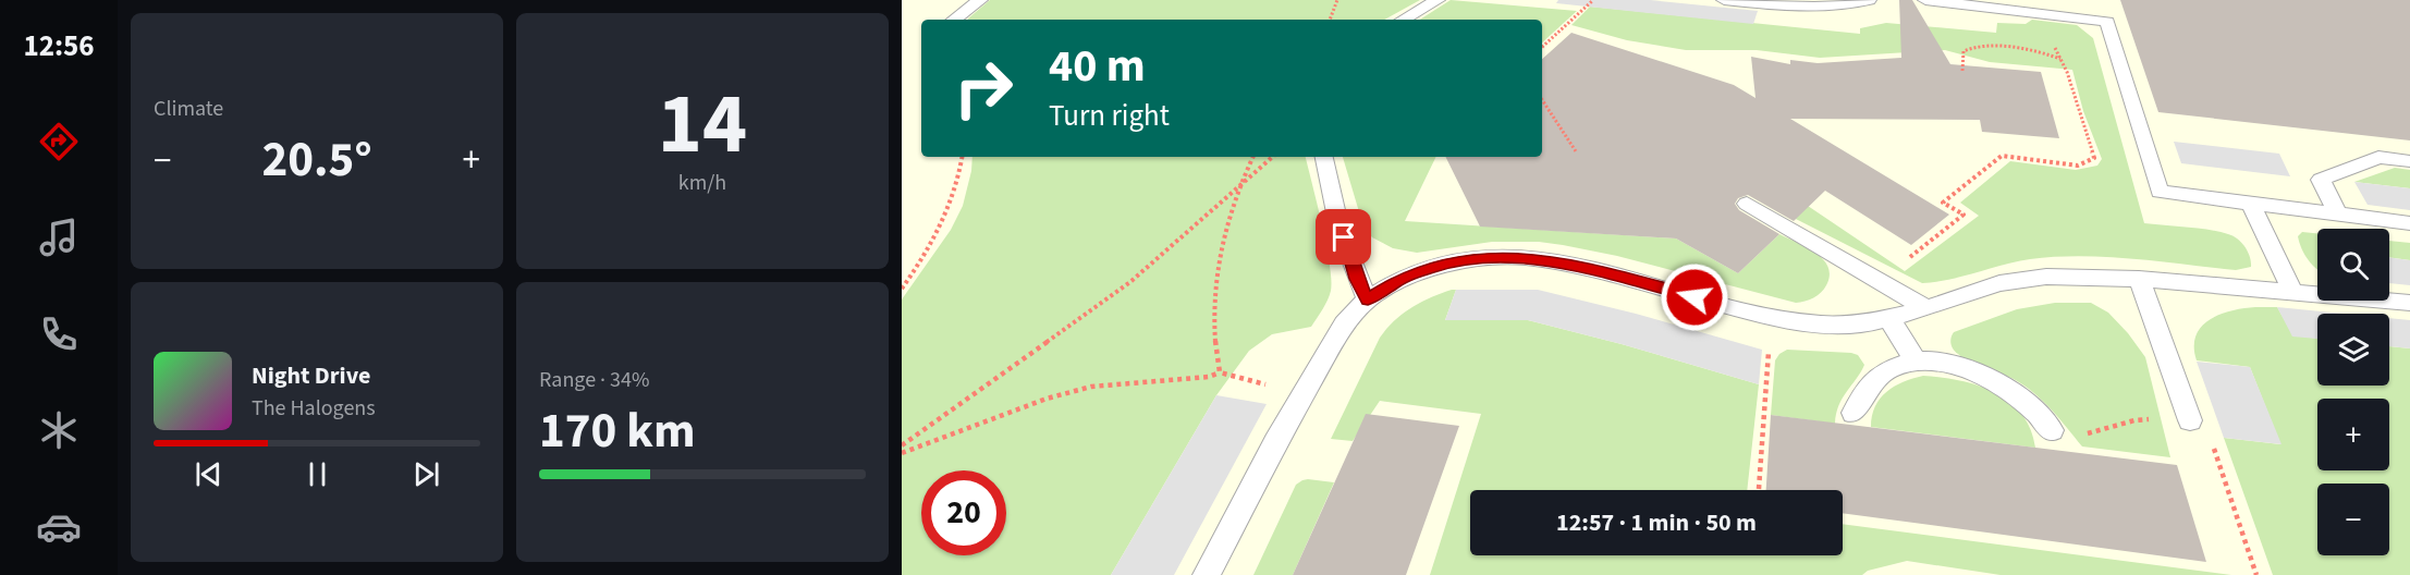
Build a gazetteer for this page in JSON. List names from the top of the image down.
{
  "page": {
    "tabs": "12:56",
    "tile": [
      "Climate",
      ["14", "km/h"],
      ["Range · 34%", "170 km"]
    ],
    "turn": ["40 m", "Turn right"],
    "heat": ["−", "20.5°", "+"],
    "map_buttons": ["+", "−"],
    "song": ["Night Drive", "The Halogens"],
    "limit": "20",
    "trip": "12:57 · 1 min · 50 m"
  }
}
